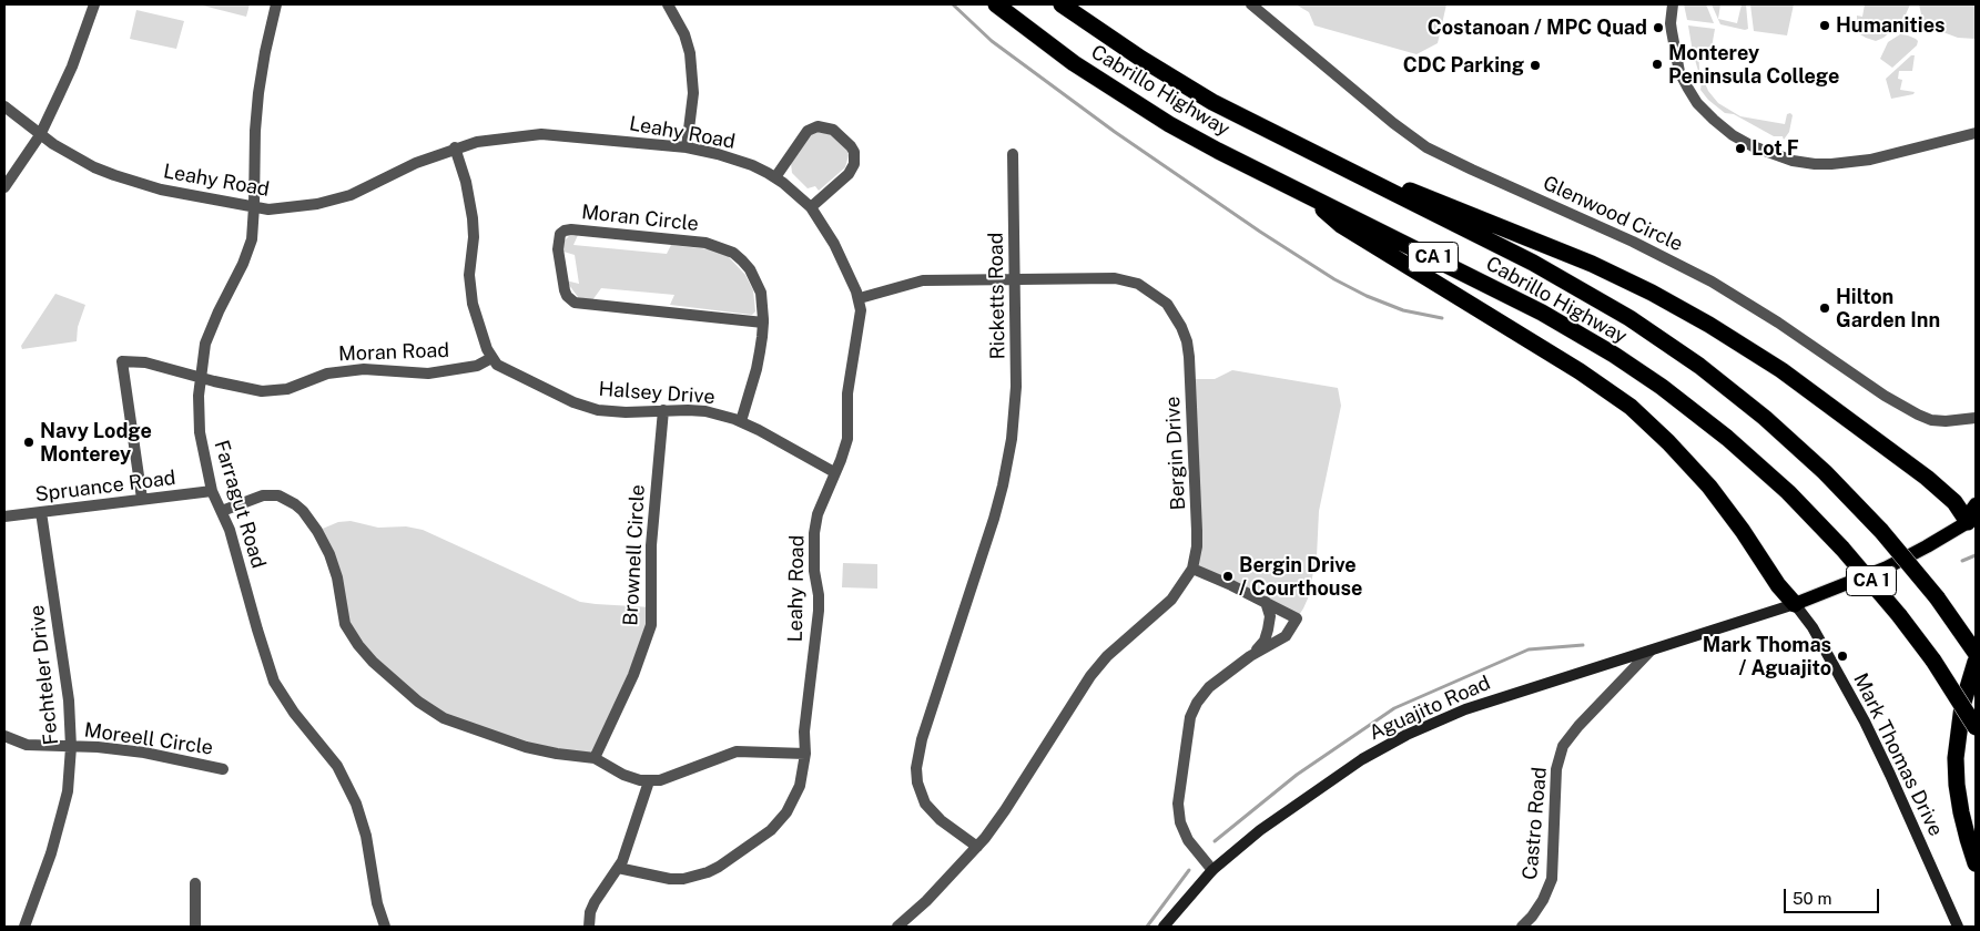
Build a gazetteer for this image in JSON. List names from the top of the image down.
{
  "streets": {
    "highway": ["Cabrillo Highway", "CA 1"],
    "street": [
      "Leahy Road",
      "Glenwood Circle",
      "Moran Circle",
      "Ricketts Road",
      "Moran Road",
      "Halsey Drive",
      "Bergin Drive",
      "Spruance Road",
      "Farragut Road",
      "Brownell Circle",
      "Fechteler Drive",
      "Aguajito Road",
      "Moreell Circle",
      "Mark Thomas Drive",
      "Castro Road"
    ]
  },
  "crossings": [
    ["Leahy Road", "Halsey Drive"],
    ["Leahy Road", "Bergin Drive"],
    ["Leahy Road", "Farragut Road"],
    ["Moran Circle", "Halsey Drive"],
    ["Ricketts Road", "Bergin Drive"],
    ["Moran Road", "Halsey Drive"],
    ["Moran Road", "Spruance Road"],
    ["Moran Road", "Farragut Road"],
    ["Halsey Drive", "Brownell Circle"],
    ["Spruance Road", "Farragut Road"],
    ["Spruance Road", "Fechteler Drive"],
    ["Fechteler Drive", "Moreell Circle"],
    ["Aguajito Road", "Mark Thomas Drive"],
    ["Aguajito Road", "Castro Road"]
  ],
  "places": [
    "Humanities",
    "Costanoan / MPC Quad",
    "Monterey Peninsula College",
    "CDC Parking",
    "Lot F",
    "Hilton Garden Inn",
    "Navy Lodge Monterey",
    "Bergin Drive / Courthouse",
    "Mark Thomas / Aguajito"
  ],
  "scale_bar": "50 m"
}
